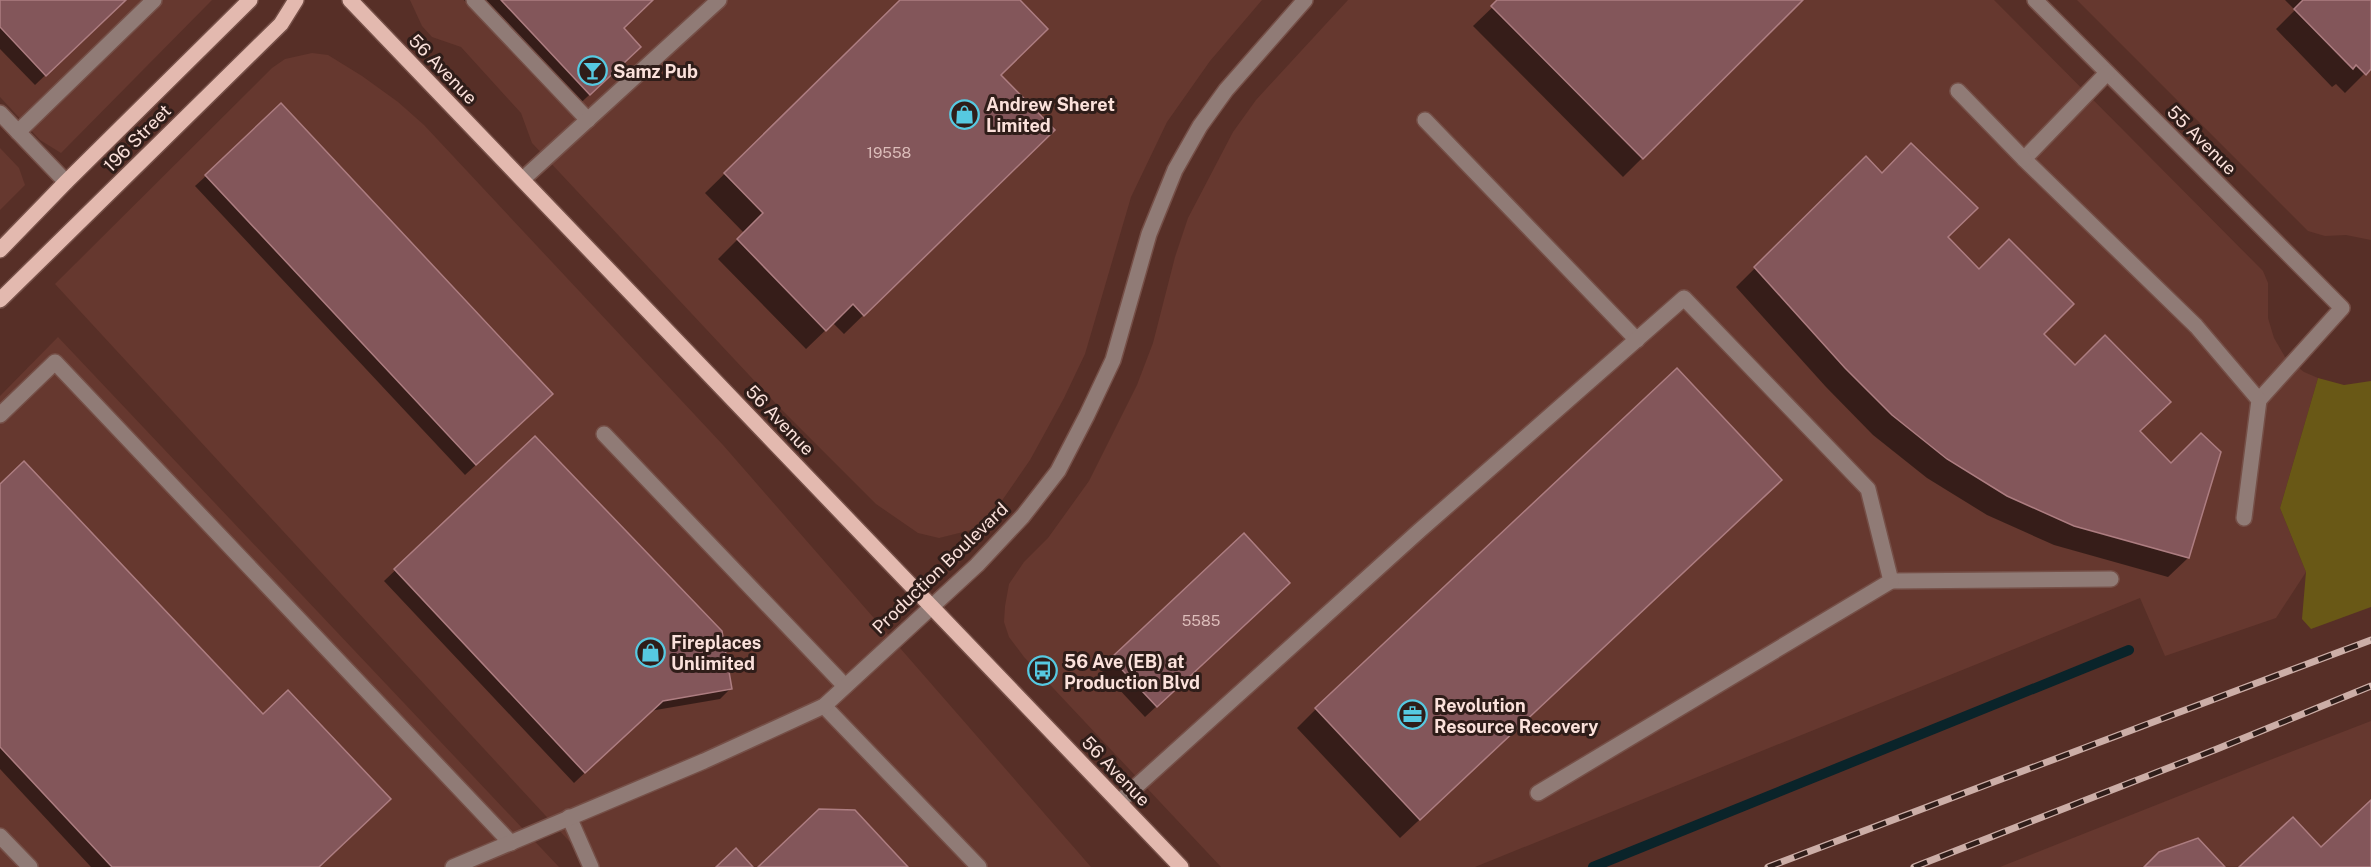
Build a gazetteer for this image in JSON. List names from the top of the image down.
{
  "streets": {
    "main road": ["56 Avenue", "196 Street"],
    "street": ["55 Avenue", "Production Boulevard"]
  },
  "crossings": [
    ["56 Avenue", "Production Boulevard"]
  ],
  "places": {
    "bar": ["Samz Pub"],
    "shop": ["Andrew Sheret Limited", "Fireplaces Unlimited"],
    "bus stop": ["56 Ave (EB) at Production Blvd"],
    "office": ["Revolution Resource Recovery"]
  },
  "house_numbers": ["19558", "5585"]
}
